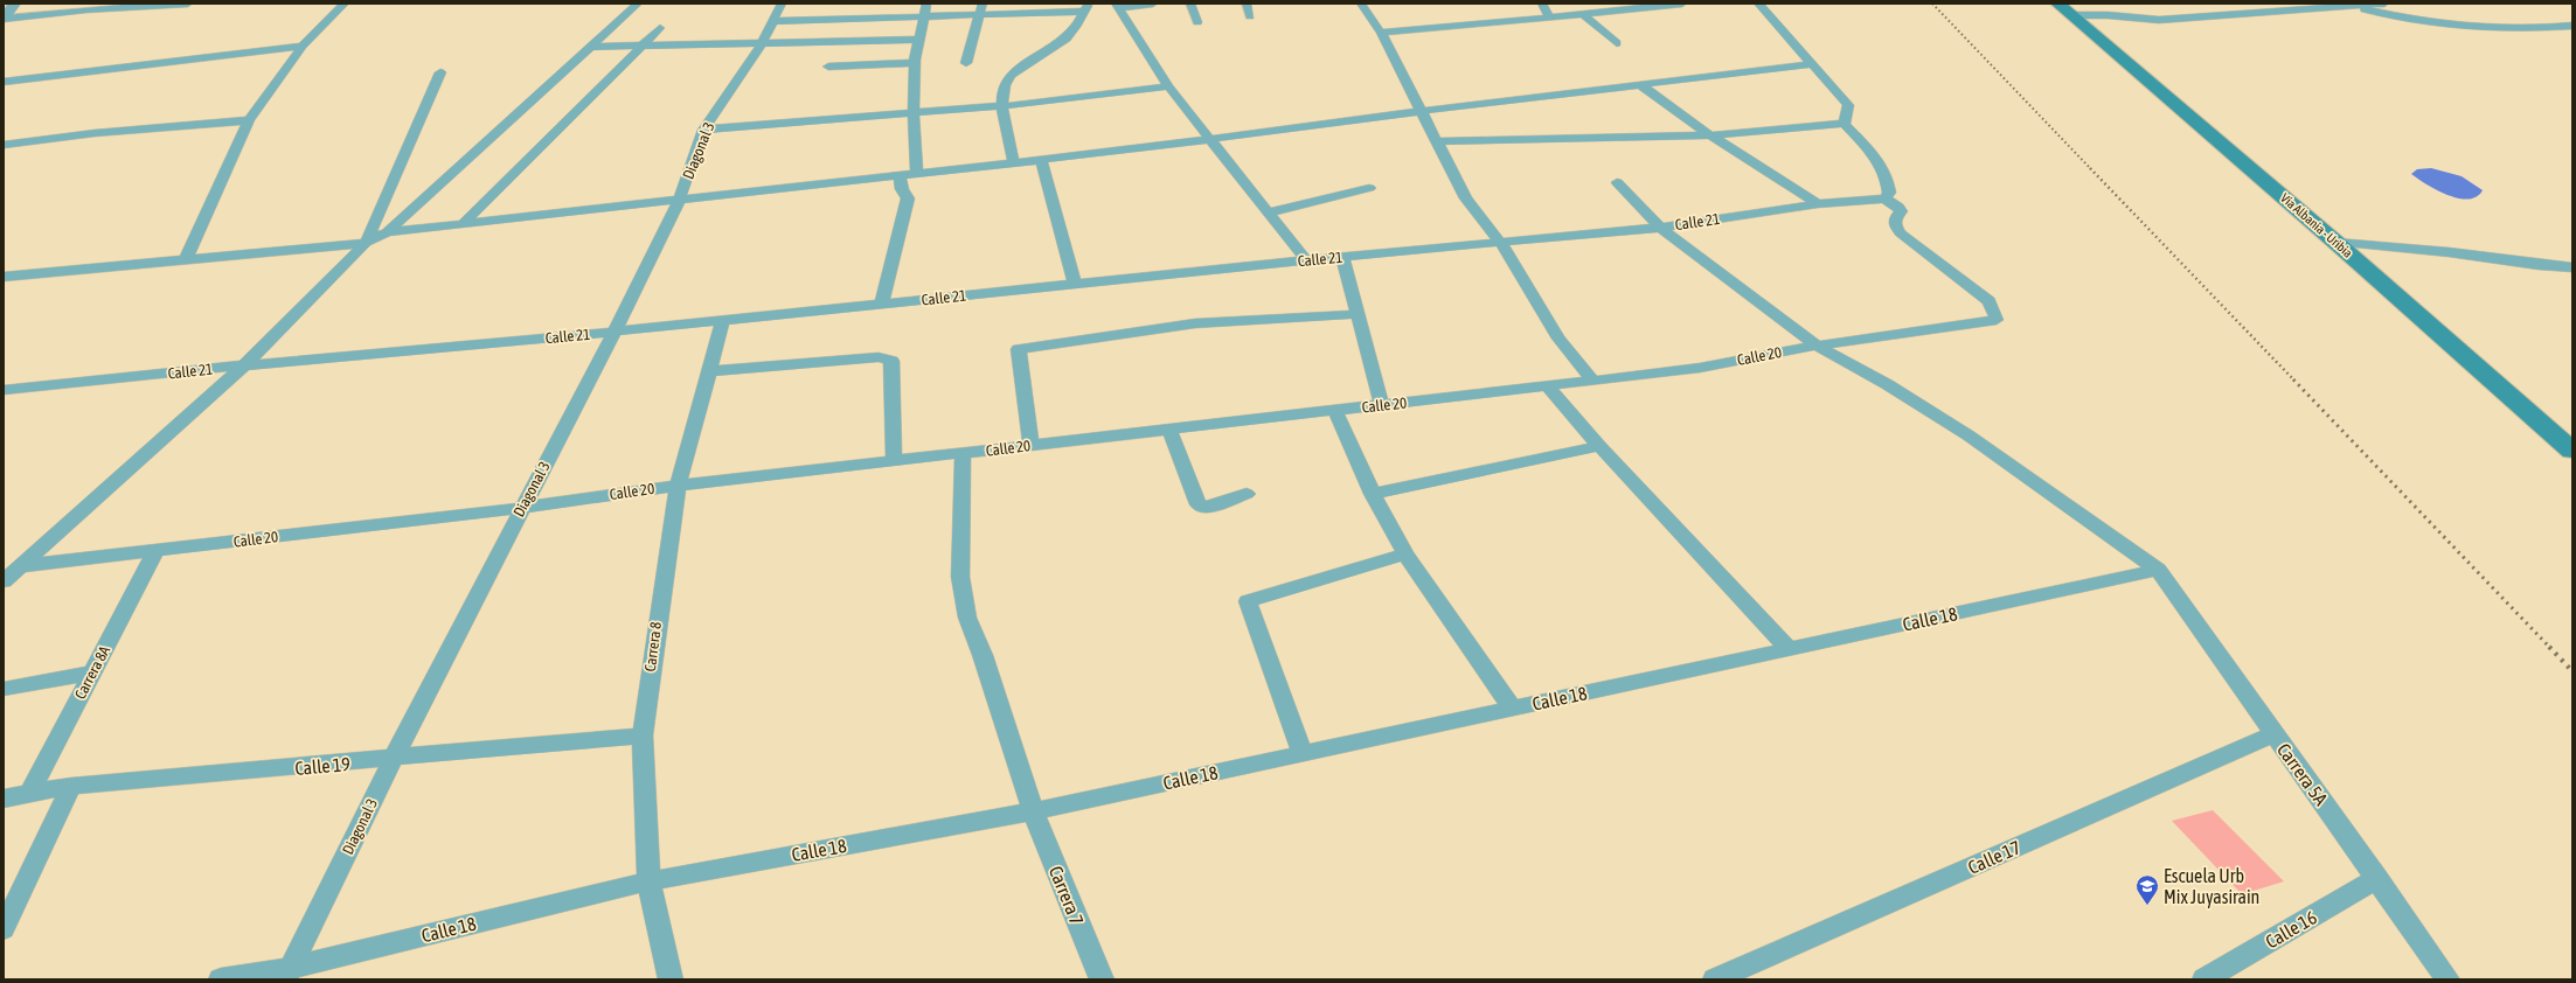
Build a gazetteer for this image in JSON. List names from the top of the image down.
{
  "streets": {
    "main road": ["Vía Albania - Uribia"],
    "street": [
      "Diagonal 3",
      "Calle 21",
      "Calle 20",
      "Calle 18",
      "Carrera 8",
      "Carrera 8A",
      "Calle 19",
      "Carrera 5A",
      "Calle 17",
      "Carrera 7",
      "Calle 16"
    ]
  },
  "crossings": [
    ["Diagonal 3", "Calle 21"],
    ["Diagonal 3", "Calle 20"],
    ["Diagonal 3", "Calle 18"],
    ["Diagonal 3", "Calle 19"],
    ["Calle 21", "Calle 20"],
    ["Calle 21", "Carrera 8"],
    ["Calle 20", "Carrera 8"],
    ["Calle 20", "Carrera 8A"],
    ["Calle 20", "Carrera 7"],
    ["Calle 18", "Carrera 8"],
    ["Calle 18", "Carrera 5A"],
    ["Calle 18", "Carrera 7"],
    ["Carrera 8", "Calle 19"],
    ["Carrera 8A", "Calle 19"],
    ["Carrera 5A", "Calle 17"],
    ["Carrera 5A", "Calle 16"]
  ],
  "places": {
    "school or university": ["Escuela Urb Mix Juyasirain"]
  }
}
